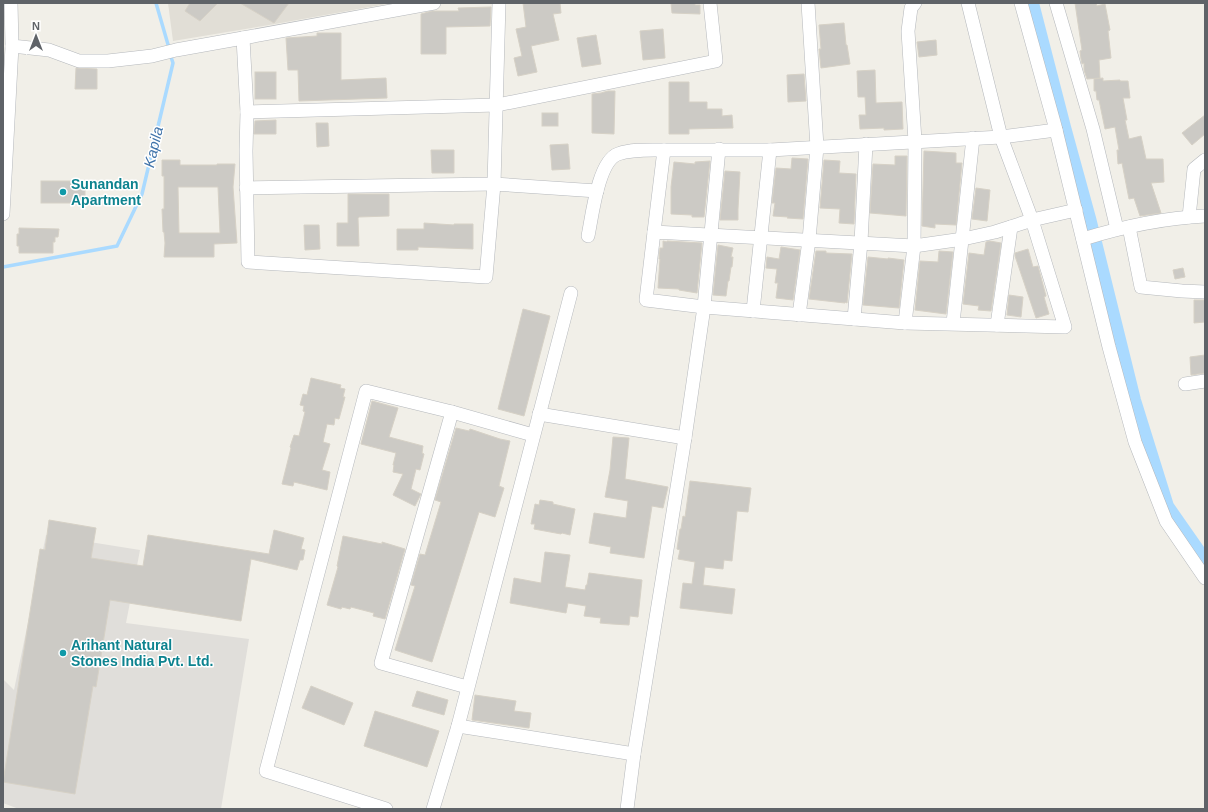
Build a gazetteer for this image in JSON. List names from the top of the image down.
{
  "water": ["Kapila"],
  "places": ["Sunandan Apartment", "Arihant Natural Stones India Pvt. Ltd."],
  "north": "top"
}
